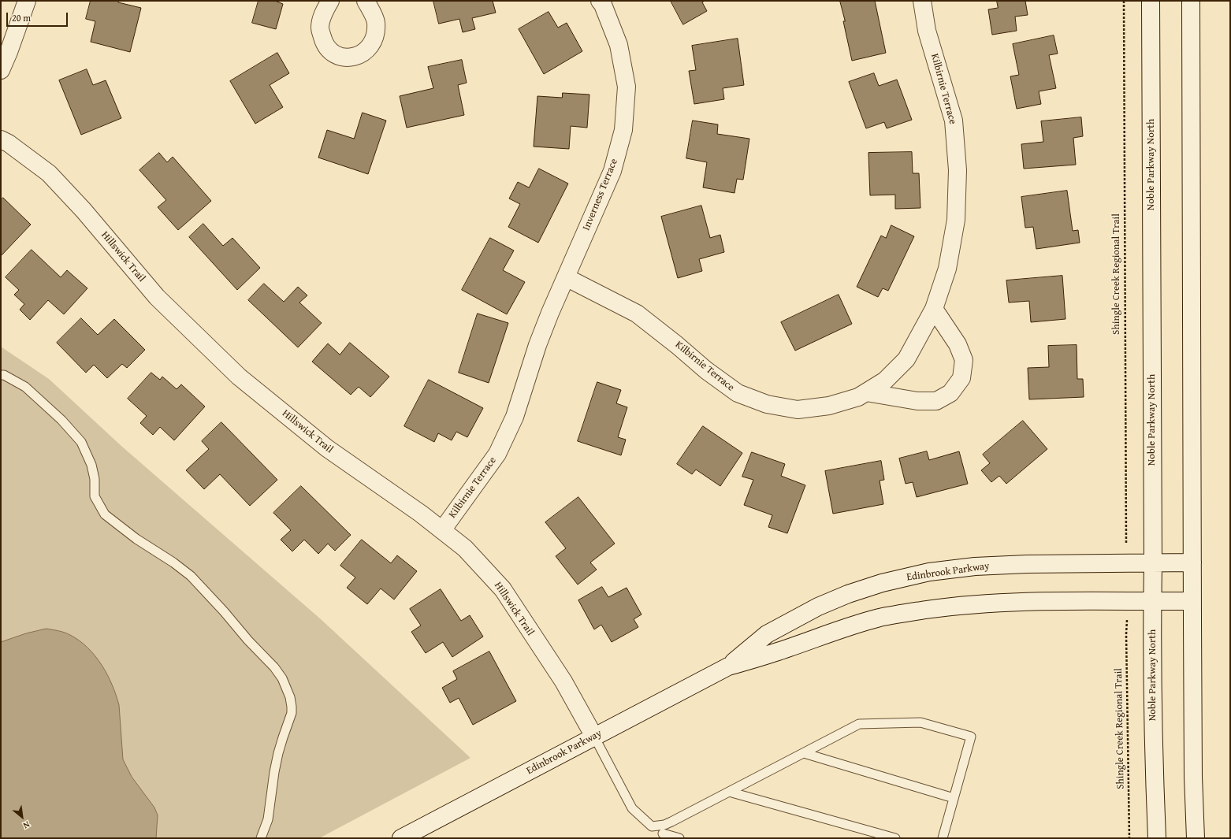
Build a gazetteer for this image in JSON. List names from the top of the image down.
{
  "streets": {
    "street": [
      "Kilbirnie Terrace",
      "Noble Parkway North",
      "Inverness Terrace",
      "Hillswick Trail",
      "Edinbrook Parkway"
    ],
    "path": ["Shingle Creek Regional Trail"]
  },
  "crossings": [
    ["Kilbirnie Terrace", "Inverness Terrace"],
    ["Kilbirnie Terrace", "Hillswick Trail"],
    ["Noble Parkway North", "Edinbrook Parkway"],
    ["Hillswick Trail", "Edinbrook Parkway"]
  ],
  "scale_bar": "20 m",
  "north": "bottom right"
}
